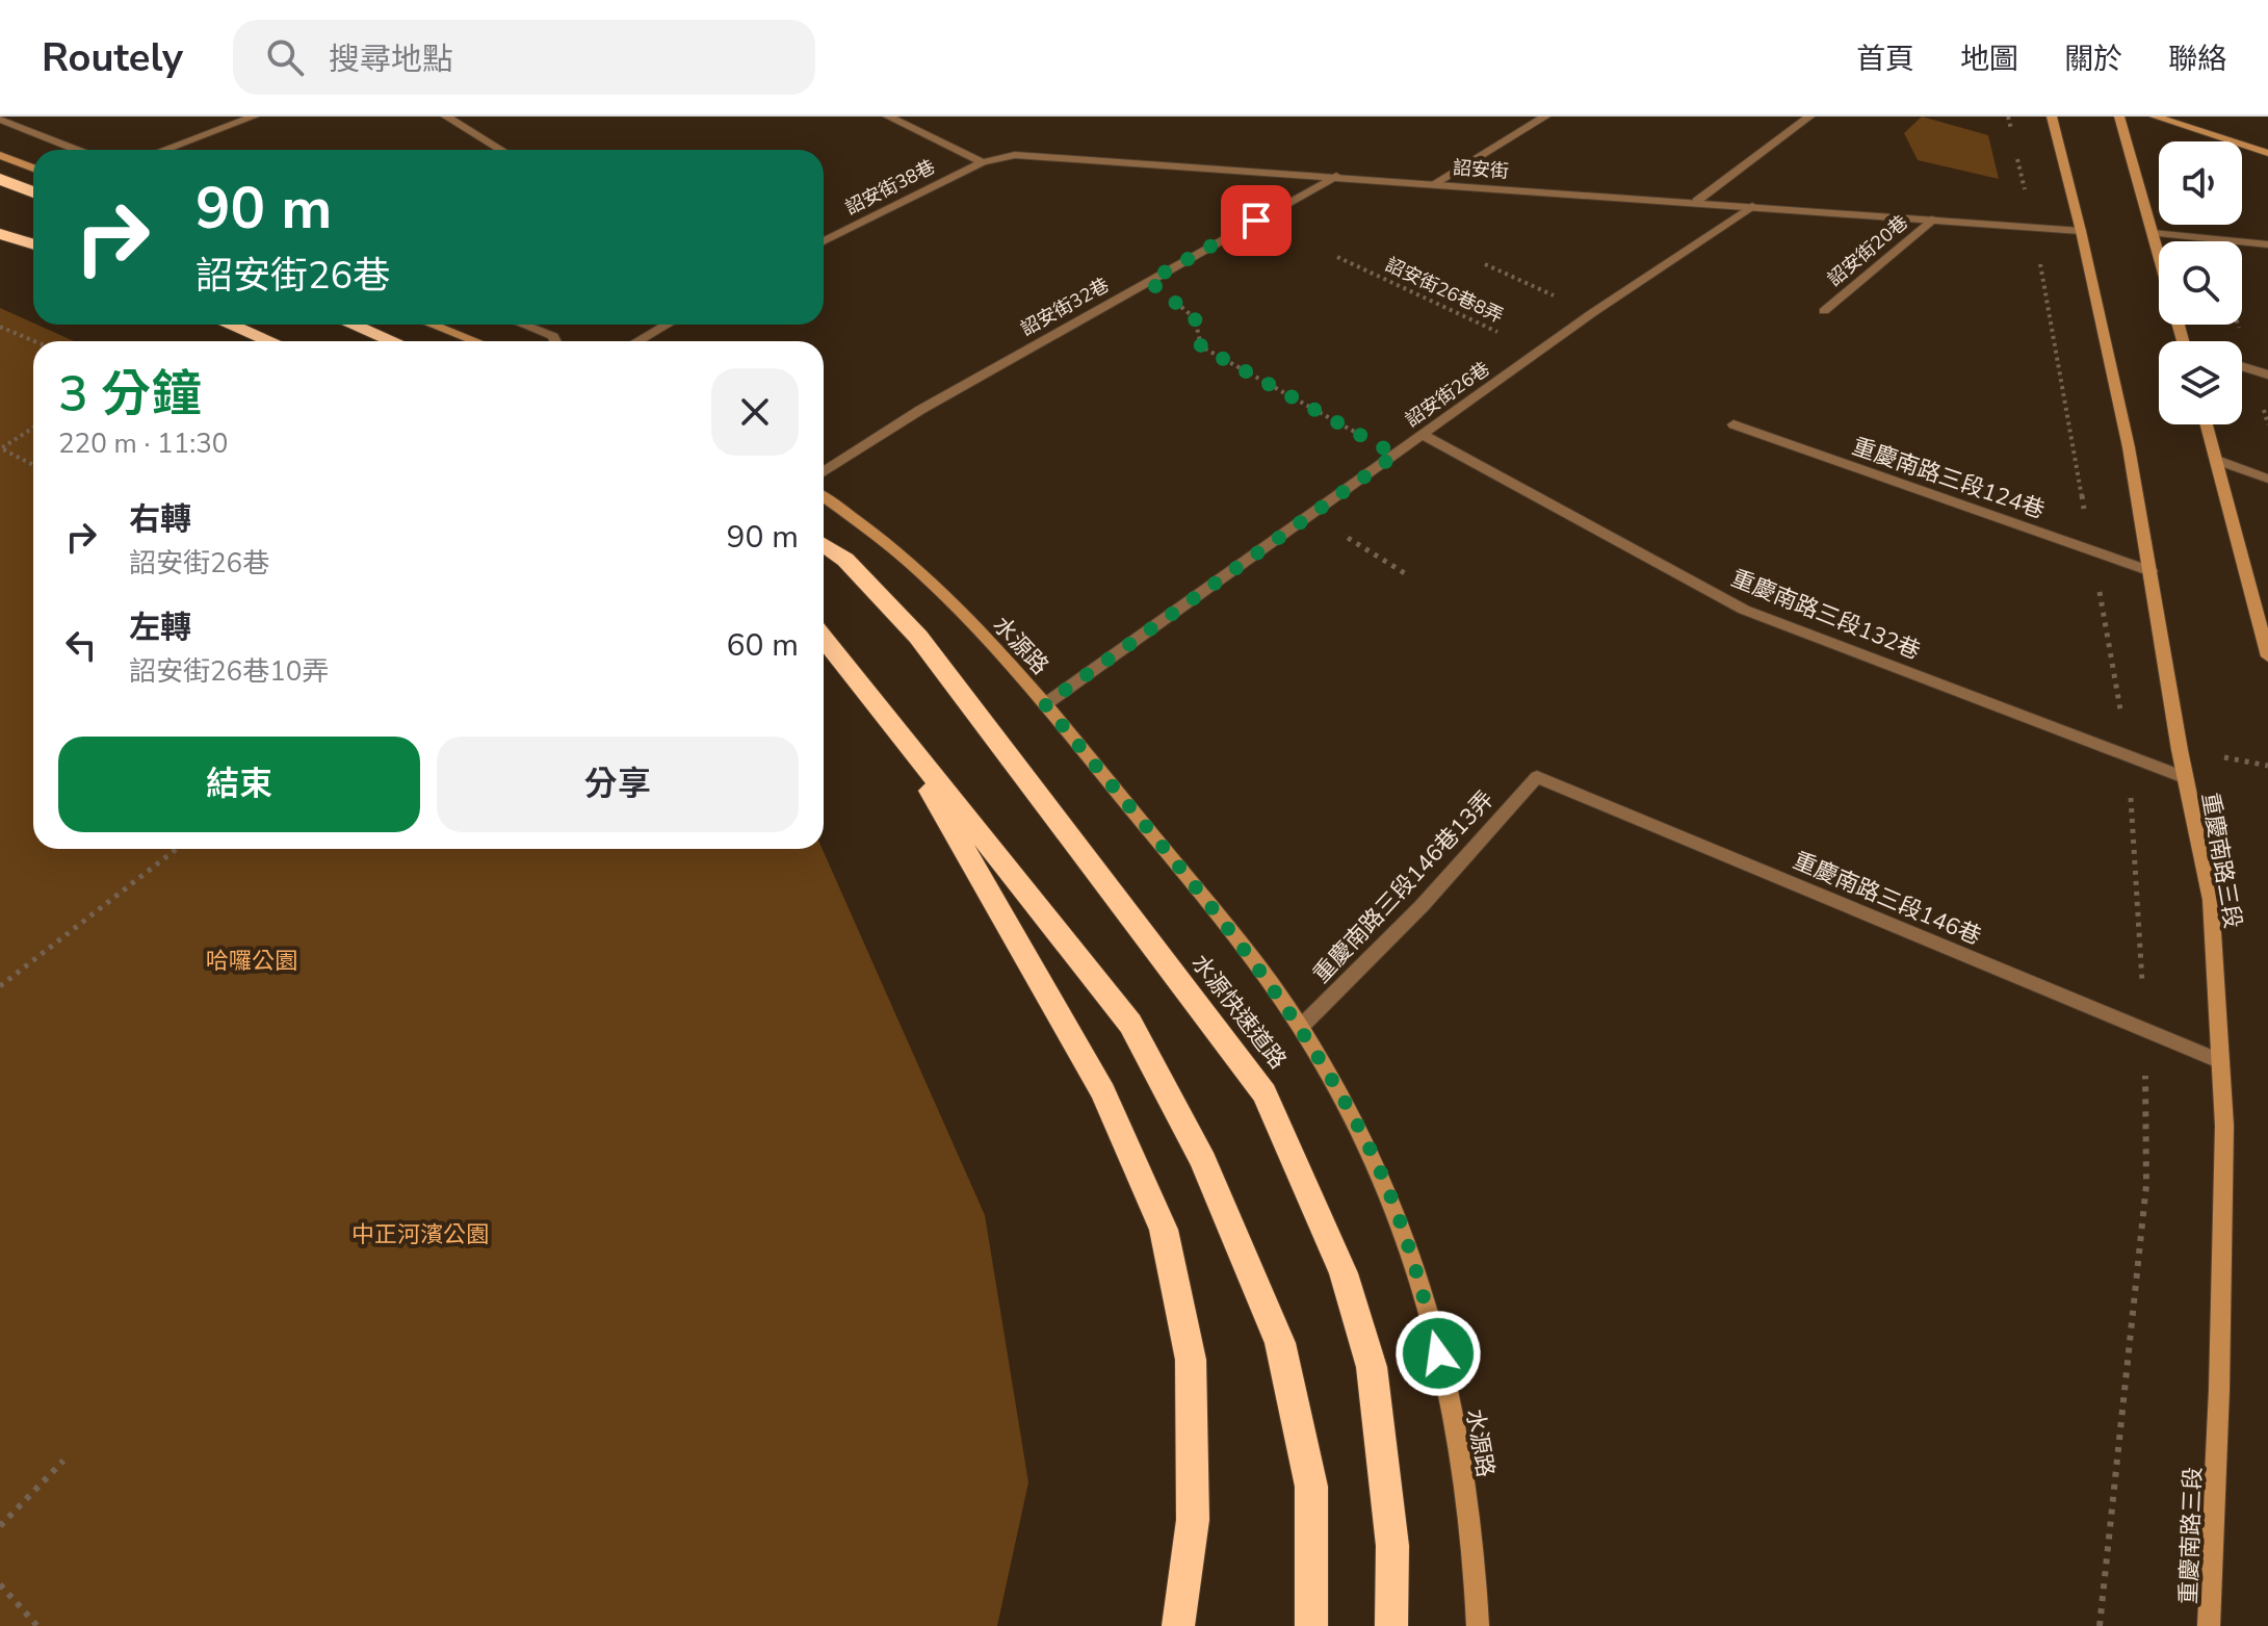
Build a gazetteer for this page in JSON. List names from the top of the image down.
{
  "streets": {
    "highway": ["水源快速道路"],
    "main road": ["水源路", "重慶南路三段"],
    "street": [
      "詔安街",
      "詔安街38巷",
      "詔安街20巷",
      "詔安街32巷",
      "詔安街26巷",
      "重慶南路三段124巷",
      "重慶南路三段132巷",
      "重慶南路三段146巷13弄",
      "重慶南路三段146巷"
    ],
    "path": ["詔安街26巷8弄"]
  },
  "crossings": [
    ["詔安街", "詔安街38巷"],
    ["詔安街", "詔安街20巷"],
    ["詔安街", "詔安街32巷"],
    ["詔安街", "詔安街26巷"],
    ["詔安街", "重慶南路三段"],
    ["詔安街26巷8弄", "詔安街26巷"],
    ["詔安街26巷", "重慶南路三段132巷"],
    ["詔安街26巷", "水源路"],
    ["重慶南路三段124巷", "重慶南路三段"],
    ["重慶南路三段132巷", "重慶南路三段"],
    ["水源路", "重慶南路三段146巷13弄"],
    ["重慶南路三段", "重慶南路三段146巷"],
    ["重慶南路三段146巷13弄", "重慶南路三段146巷"]
  ],
  "parks": ["哈囉公園", "中正河濱公園"],
  "page": {
    "header": "Routely",
    "search": "搜尋地點",
    "nav": [
      "首頁",
      "地圖",
      "關於",
      "聯絡"
    ],
    "turn": ["90 m", "詔安街26巷"],
    "heading": ["3 分鐘", "220 m · 11:30"],
    "list": [
      {
        "name": "右轉",
        "note": "詔安街26巷",
        "value": "90 m"
      },
      {
        "name": "左轉",
        "note": "詔安街26巷10弄",
        "value": "60 m"
      }
    ],
    "buttons": ["結束", "分享"]
  }
}
